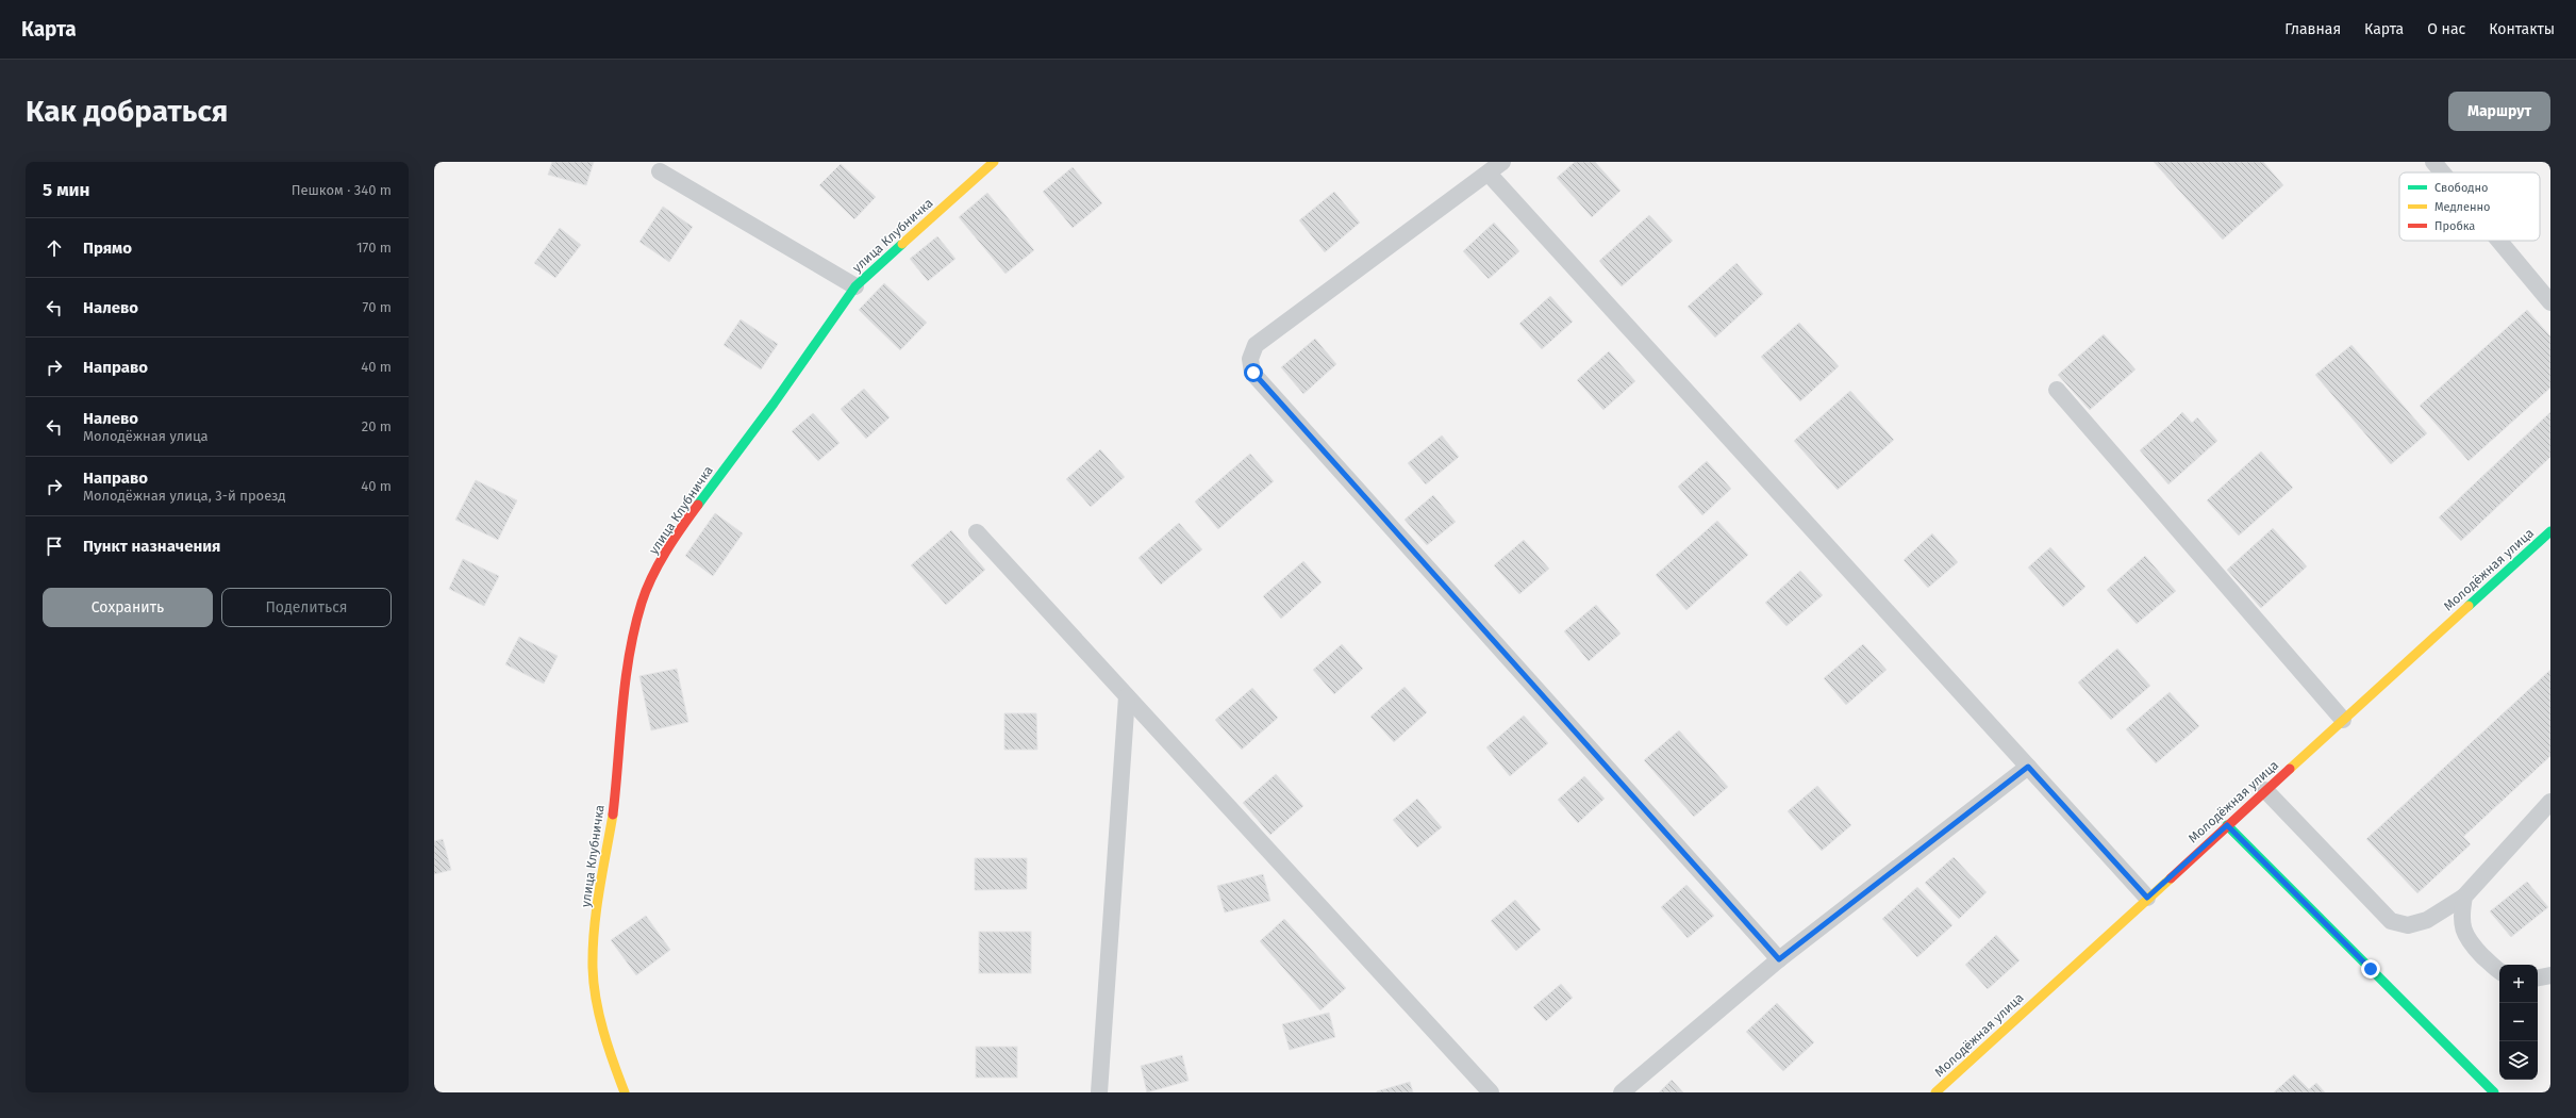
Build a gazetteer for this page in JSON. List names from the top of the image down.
{
  "streets": {
    "street": ["улица Клубничка", "Молодёжная улица"]
  },
  "legend": ["Свободно", "Медленно", "Пробка"],
  "page": {
    "header": "Карта",
    "nav": [
      "Главная",
      "Карта",
      "О нас",
      "Контакты"
    ],
    "buttons": [
      "Маршрут",
      ["Сохранить", "Поделиться"]
    ],
    "title": "Как добраться",
    "heading": ["5 мин", "Пешком · 340 m"],
    "list": [
      ["Прямо", "170 m"],
      ["Налево", "70 m"],
      ["Направо", "40 m"],
      ["Налево", "Молодёжная улица", "20 m"],
      ["Направо", "Молодёжная улица, 3-й проезд", "40 m"],
      "Пункт назначения"
    ],
    "map_buttons": ["+", "−"]
  }
}
